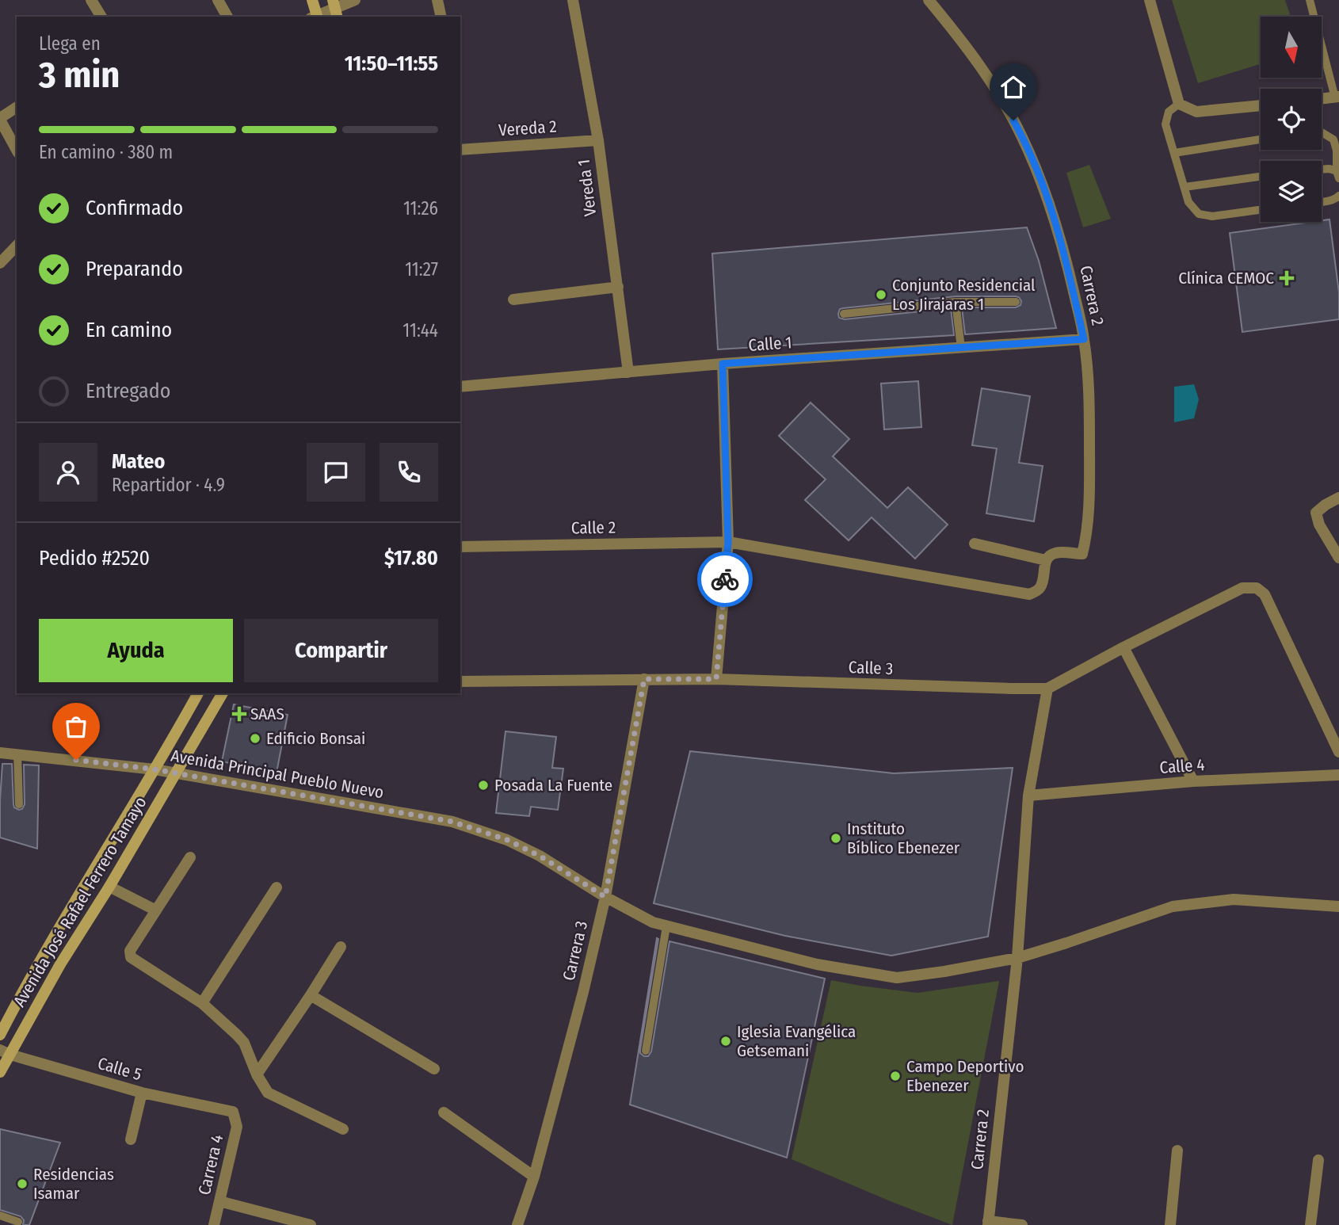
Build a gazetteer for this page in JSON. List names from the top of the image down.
{
  "streets": {
    "street": [
      "Vereda 2",
      "Vereda 1",
      "Carrera 2",
      "Calle 1",
      "Calle 2",
      "Calle 3",
      "Calle 4",
      "Avenida Principal Pueblo Nuevo",
      "Avenida José Rafael Ferrero Tamayo",
      "Carrera 3",
      "Calle 5",
      "Carrera 4"
    ]
  },
  "crossings": [
    ["Vereda 2", "Vereda 1"],
    ["Vereda 1", "Calle 1"],
    ["Carrera 2", "Calle 1"],
    ["Carrera 2", "Calle 2"],
    ["Carrera 2", "Calle 3"],
    ["Carrera 2", "Calle 4"],
    ["Carrera 2", "Avenida Principal Pueblo Nuevo"],
    ["Calle 3", "Carrera 3"],
    ["Avenida Principal Pueblo Nuevo", "Avenida José Rafael Ferrero Tamayo"],
    ["Avenida Principal Pueblo Nuevo", "Carrera 3"],
    ["Avenida José Rafael Ferrero Tamayo", "Calle 5"],
    ["Calle 5", "Carrera 4"]
  ],
  "places": {
    "health": ["Clínica CEMOC", "SAAS"],
    "other": [
      "Conjunto Residencial Los Jirajaras 1",
      "Edificio Bonsai",
      "Posada La Fuente",
      "Instituto Bíblico Ebenezer",
      "Iglesia Evangélica Getsemani",
      "Campo Deportivo Ebenezer",
      "Residencias Isamar"
    ]
  },
  "north": "bottom",
  "page": {
    "heading": ["3 min", "Llega en", "11:50–11:55"],
    "panel": [
      "Mateo",
      "Repartidor · 4.9",
      "Pedido #2520",
      "$17.80"
    ],
    "bar": "En camino · 380 m",
    "list": [
      ["Confirmado", "11:26"],
      ["Preparando", "11:27"],
      ["En camino", "11:44"],
      "Entregado"
    ],
    "buttons": ["Ayuda", "Compartir"]
  }
}
